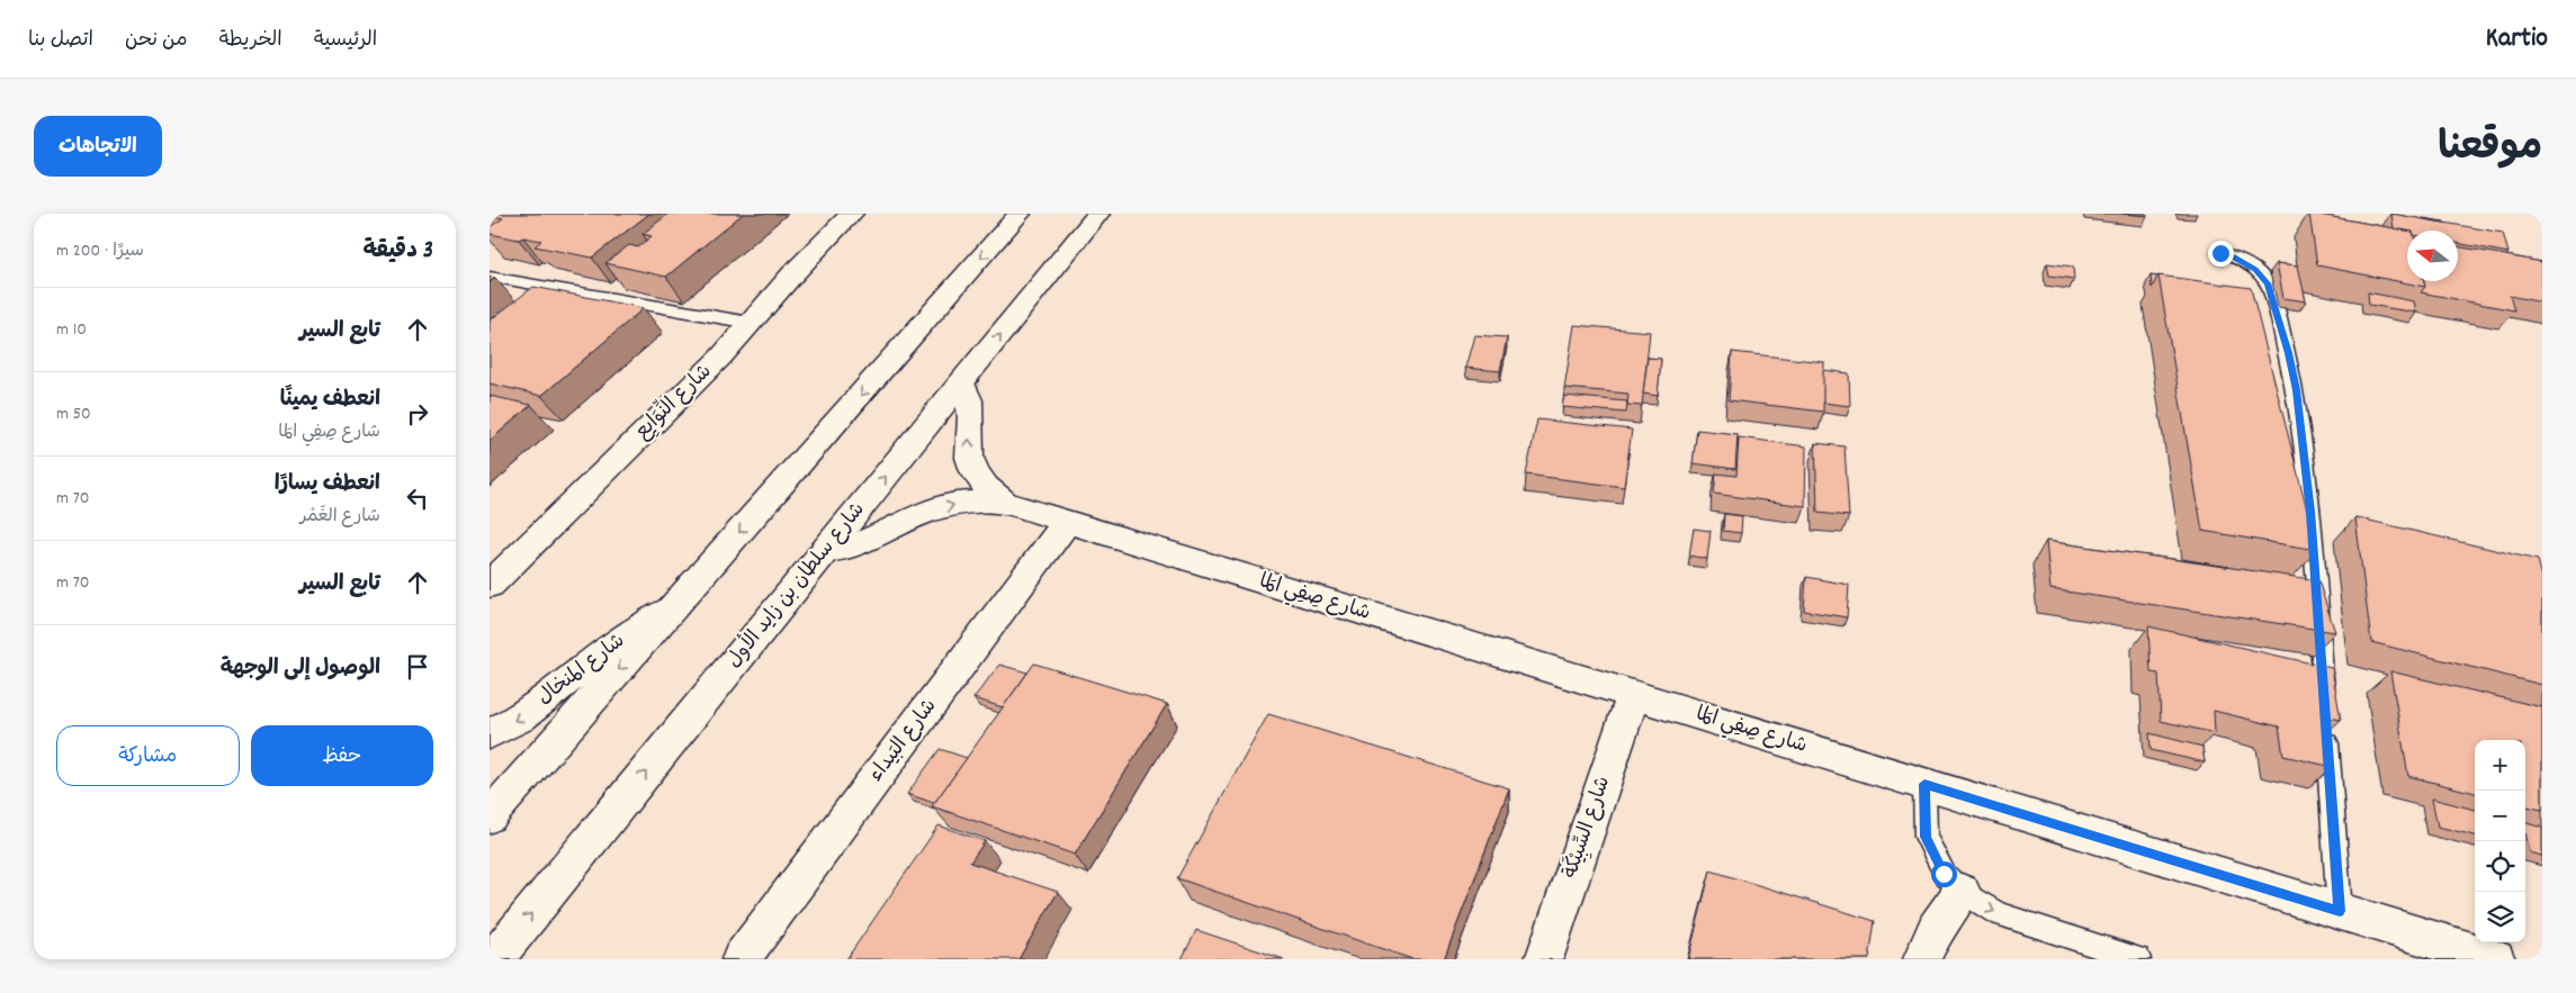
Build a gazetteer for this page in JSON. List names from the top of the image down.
{
  "streets": {
    "street": [
      "شارع النِّوَايِع",
      "شارع سلطان بن زايد الأول",
      "شارع صِفِي المَا",
      "شارع المنخال",
      "شارع البَيداء",
      "شارع السِّبِيْكَة"
    ]
  },
  "crossings": [
    ["شارع سلطان بن زايد الأول", "شارع صِفِي المَا"],
    ["شارع صِفِي المَا", "شارع البَيداء"],
    ["شارع صِفِي المَا", "شارع السِّبِيْكَة"]
  ],
  "north": "left",
  "page": {
    "header": "Kartio",
    "nav": [
      "الرئيسية",
      "الخريطة",
      "من نحن",
      "اتصل بنا"
    ],
    "title": "موقعنا",
    "buttons": [
      "الاتجاهات",
      ["حفظ", "مشاركة"]
    ],
    "heading": ["3 دقيقة", "سيرًا · 200 m"],
    "list": [
      ["تابع السير", "10 m"],
      ["انعطف يمينًا", "شارع صِفِي المَا", "50 m"],
      ["انعطف يسارًا", "شارع الغَمْر", "70 m"],
      ["تابع السير", "70 m"],
      "الوصول إلى الوجهة"
    ],
    "map_buttons": ["+", "−"]
  }
}
